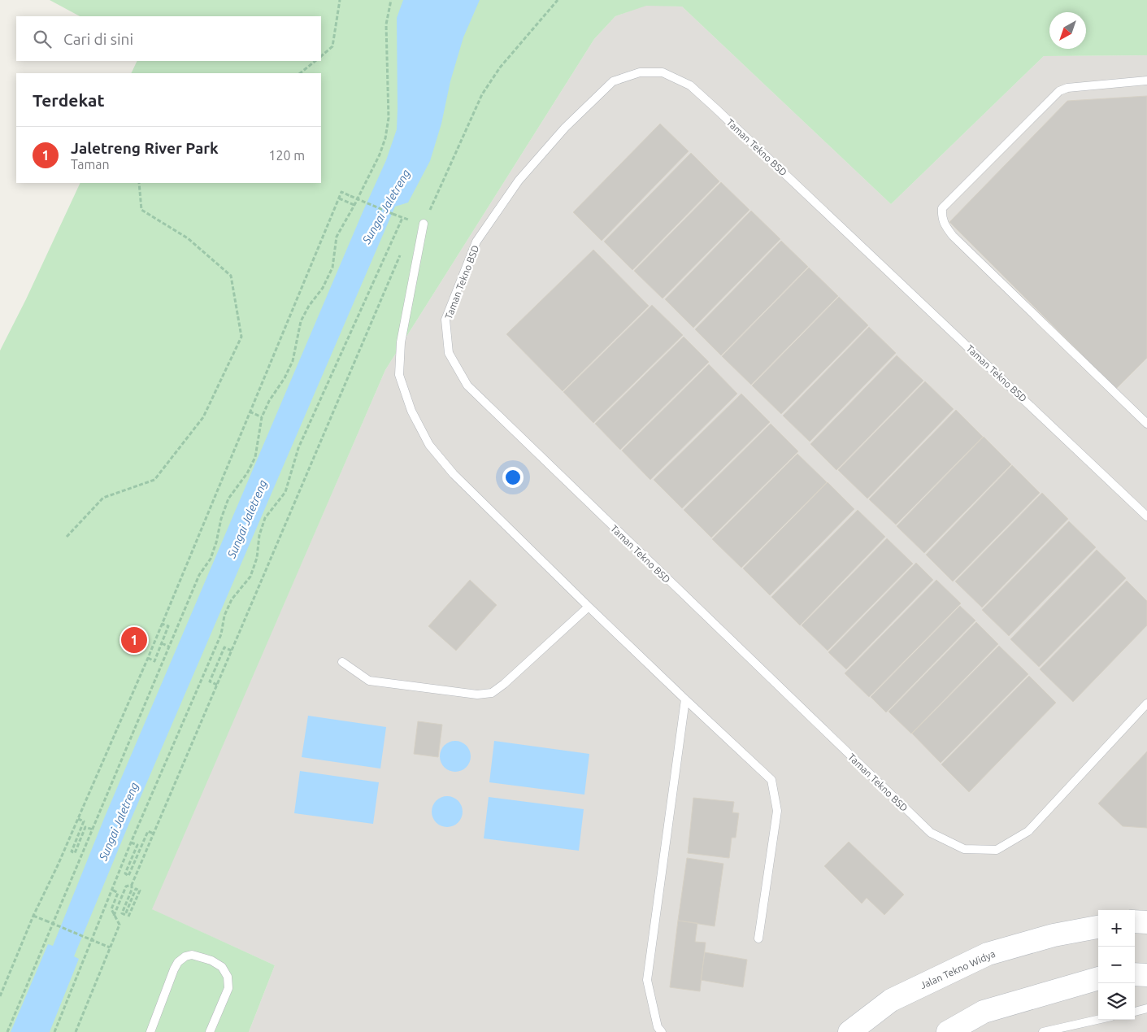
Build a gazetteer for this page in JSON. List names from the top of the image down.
{
  "streets": {
    "main road": ["Jalan Tekno Widya"],
    "lane": ["Taman Tekno BSD"]
  },
  "water": ["Sungai Jaletreng"],
  "north": "bottom left",
  "page": {
    "search": "Cari di sini",
    "heading": "Terdekat",
    "list": [
      {
        "mark": "1",
        "name": "Jaletreng River Park",
        "note": "Taman",
        "value": "120 m"
      }
    ],
    "pins": "1",
    "map_buttons": ["+", "−"]
  }
}
